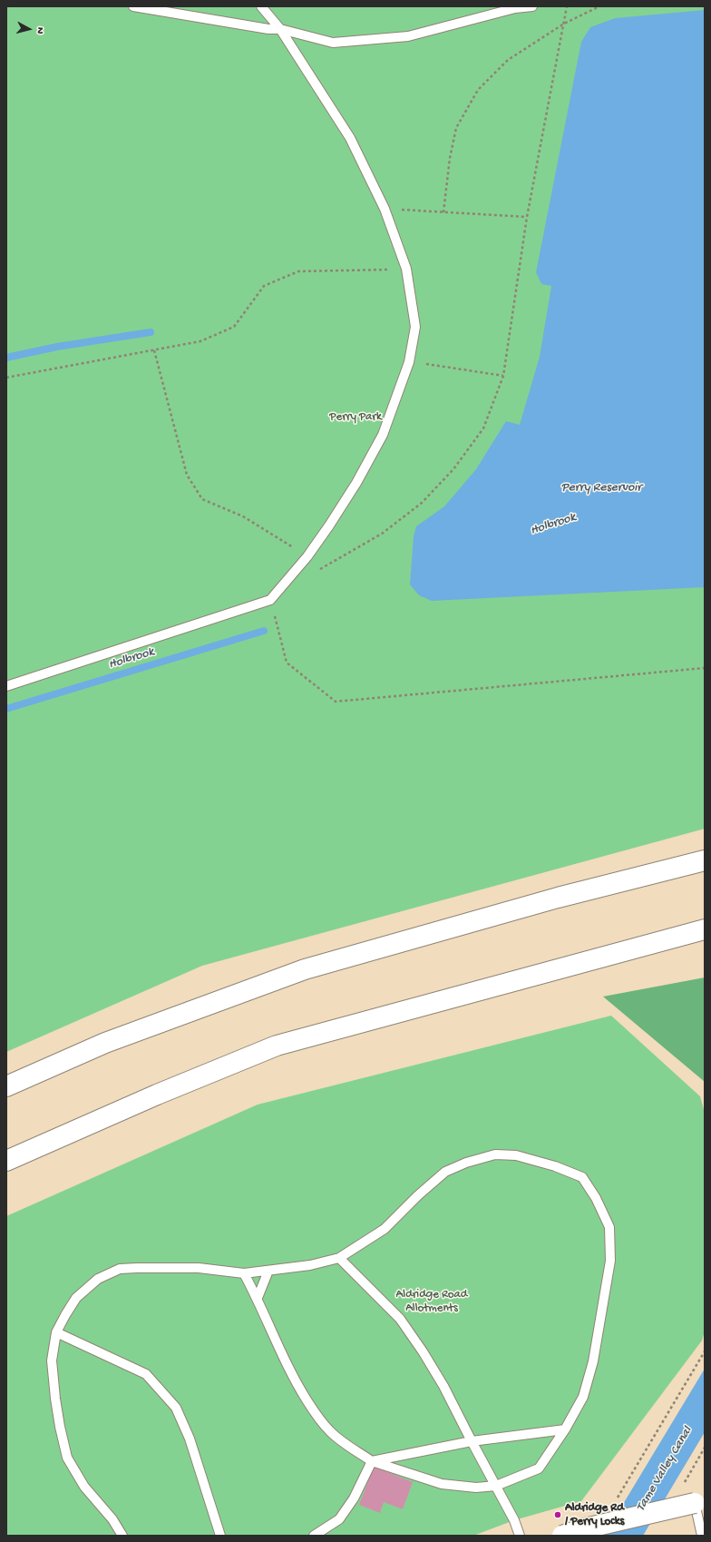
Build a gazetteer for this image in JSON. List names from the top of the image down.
{
  "water": ["Perry Reservoir", "Holbrook", "Tame Valley Canal"],
  "parks": ["Perry Park", "Aldridge Road Allotments"],
  "places": ["Aldridge Rd / Perry Locks"],
  "north": "right"
}
